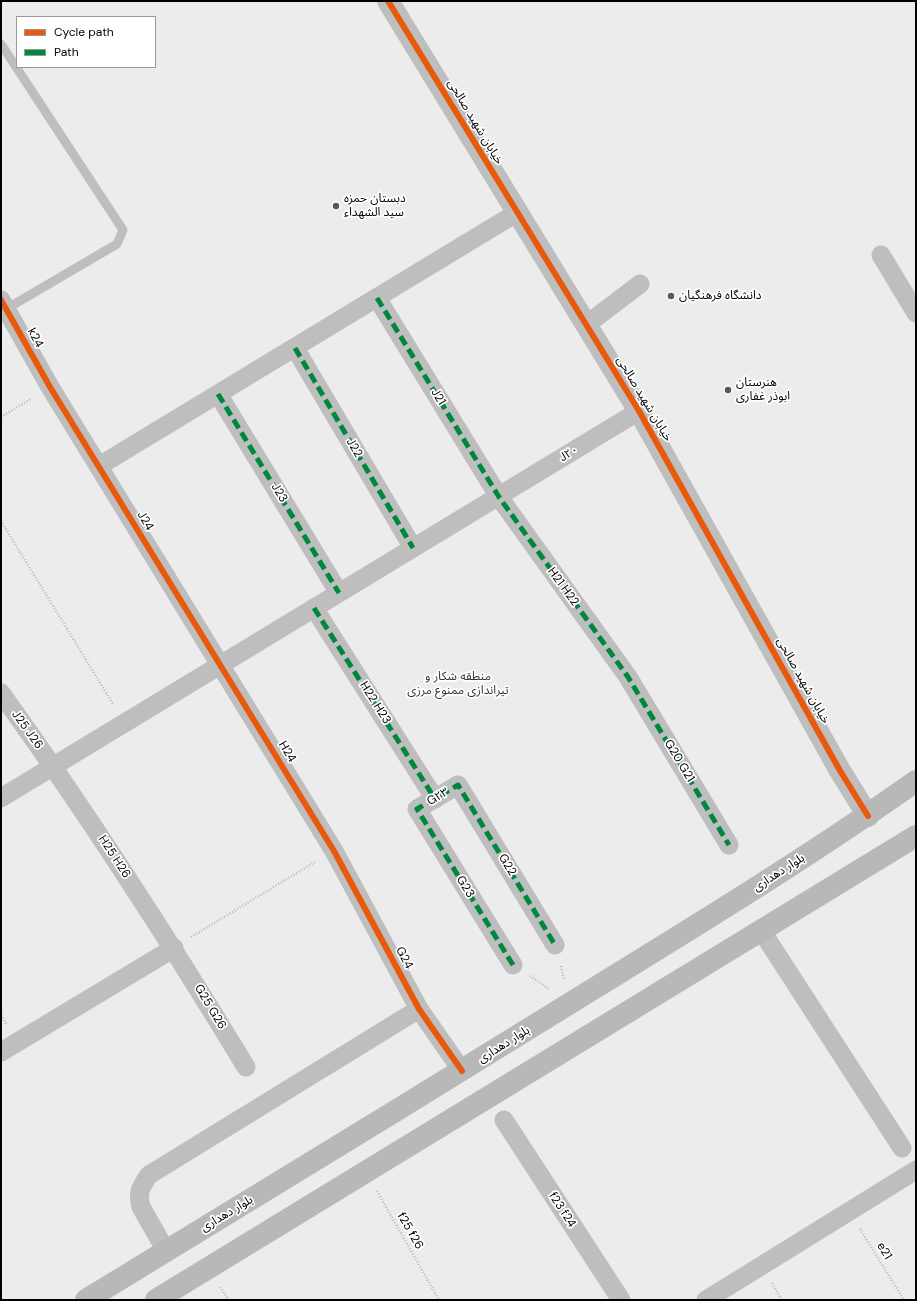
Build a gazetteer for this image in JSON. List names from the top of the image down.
{
  "streets": {
    "main road": ["بلوار دهداری"],
    "street": [
      "خیابان شهید صالحی",
      "k24",
      "J21",
      "J22",
      "J۲۰",
      "J23",
      "J24",
      "H21 H22",
      "H22 H23",
      "J25 J26",
      "H24",
      "G20 G21",
      "G۲۳",
      "H25 H26",
      "G22",
      "G23",
      "G24",
      "G25 G26",
      "f23 f24"
    ],
    "path": ["f25 f26", "e21"]
  },
  "crossings": [
    ["خیابان شهید صالحی", "J۲۰"],
    ["خیابان شهید صالحی", "بلوار دهداری"],
    ["k24", "J24"],
    ["J21", "J۲۰"],
    ["J21", "H21 H22"],
    ["J22", "J۲۰"],
    ["J۲۰", "J23"],
    ["J۲۰", "J24"],
    ["J۲۰", "H21 H22"],
    ["J۲۰", "H22 H23"],
    ["J۲۰", "J25 J26"],
    ["J۲۰", "H24"],
    ["J۲۰", "H25 H26"],
    ["J24", "H24"],
    ["H21 H22", "G20 G21"],
    ["H22 H23", "G۲۳"],
    ["J25 J26", "H25 H26"],
    ["H24", "G24"],
    ["G۲۳", "G22"],
    ["G۲۳", "G23"],
    ["H25 H26", "G25 G26"],
    ["بلوار دهداری", "G24"]
  ],
  "parks": ["منطقه شکار و تیراندازی ممنوع مرزی"],
  "places": ["دبستان حمزه سید الشهداء", "دانشگاه فرهنگیان", "هنرستان ابوذر غفاری"],
  "legend": ["Cycle path", "Path"]
}
